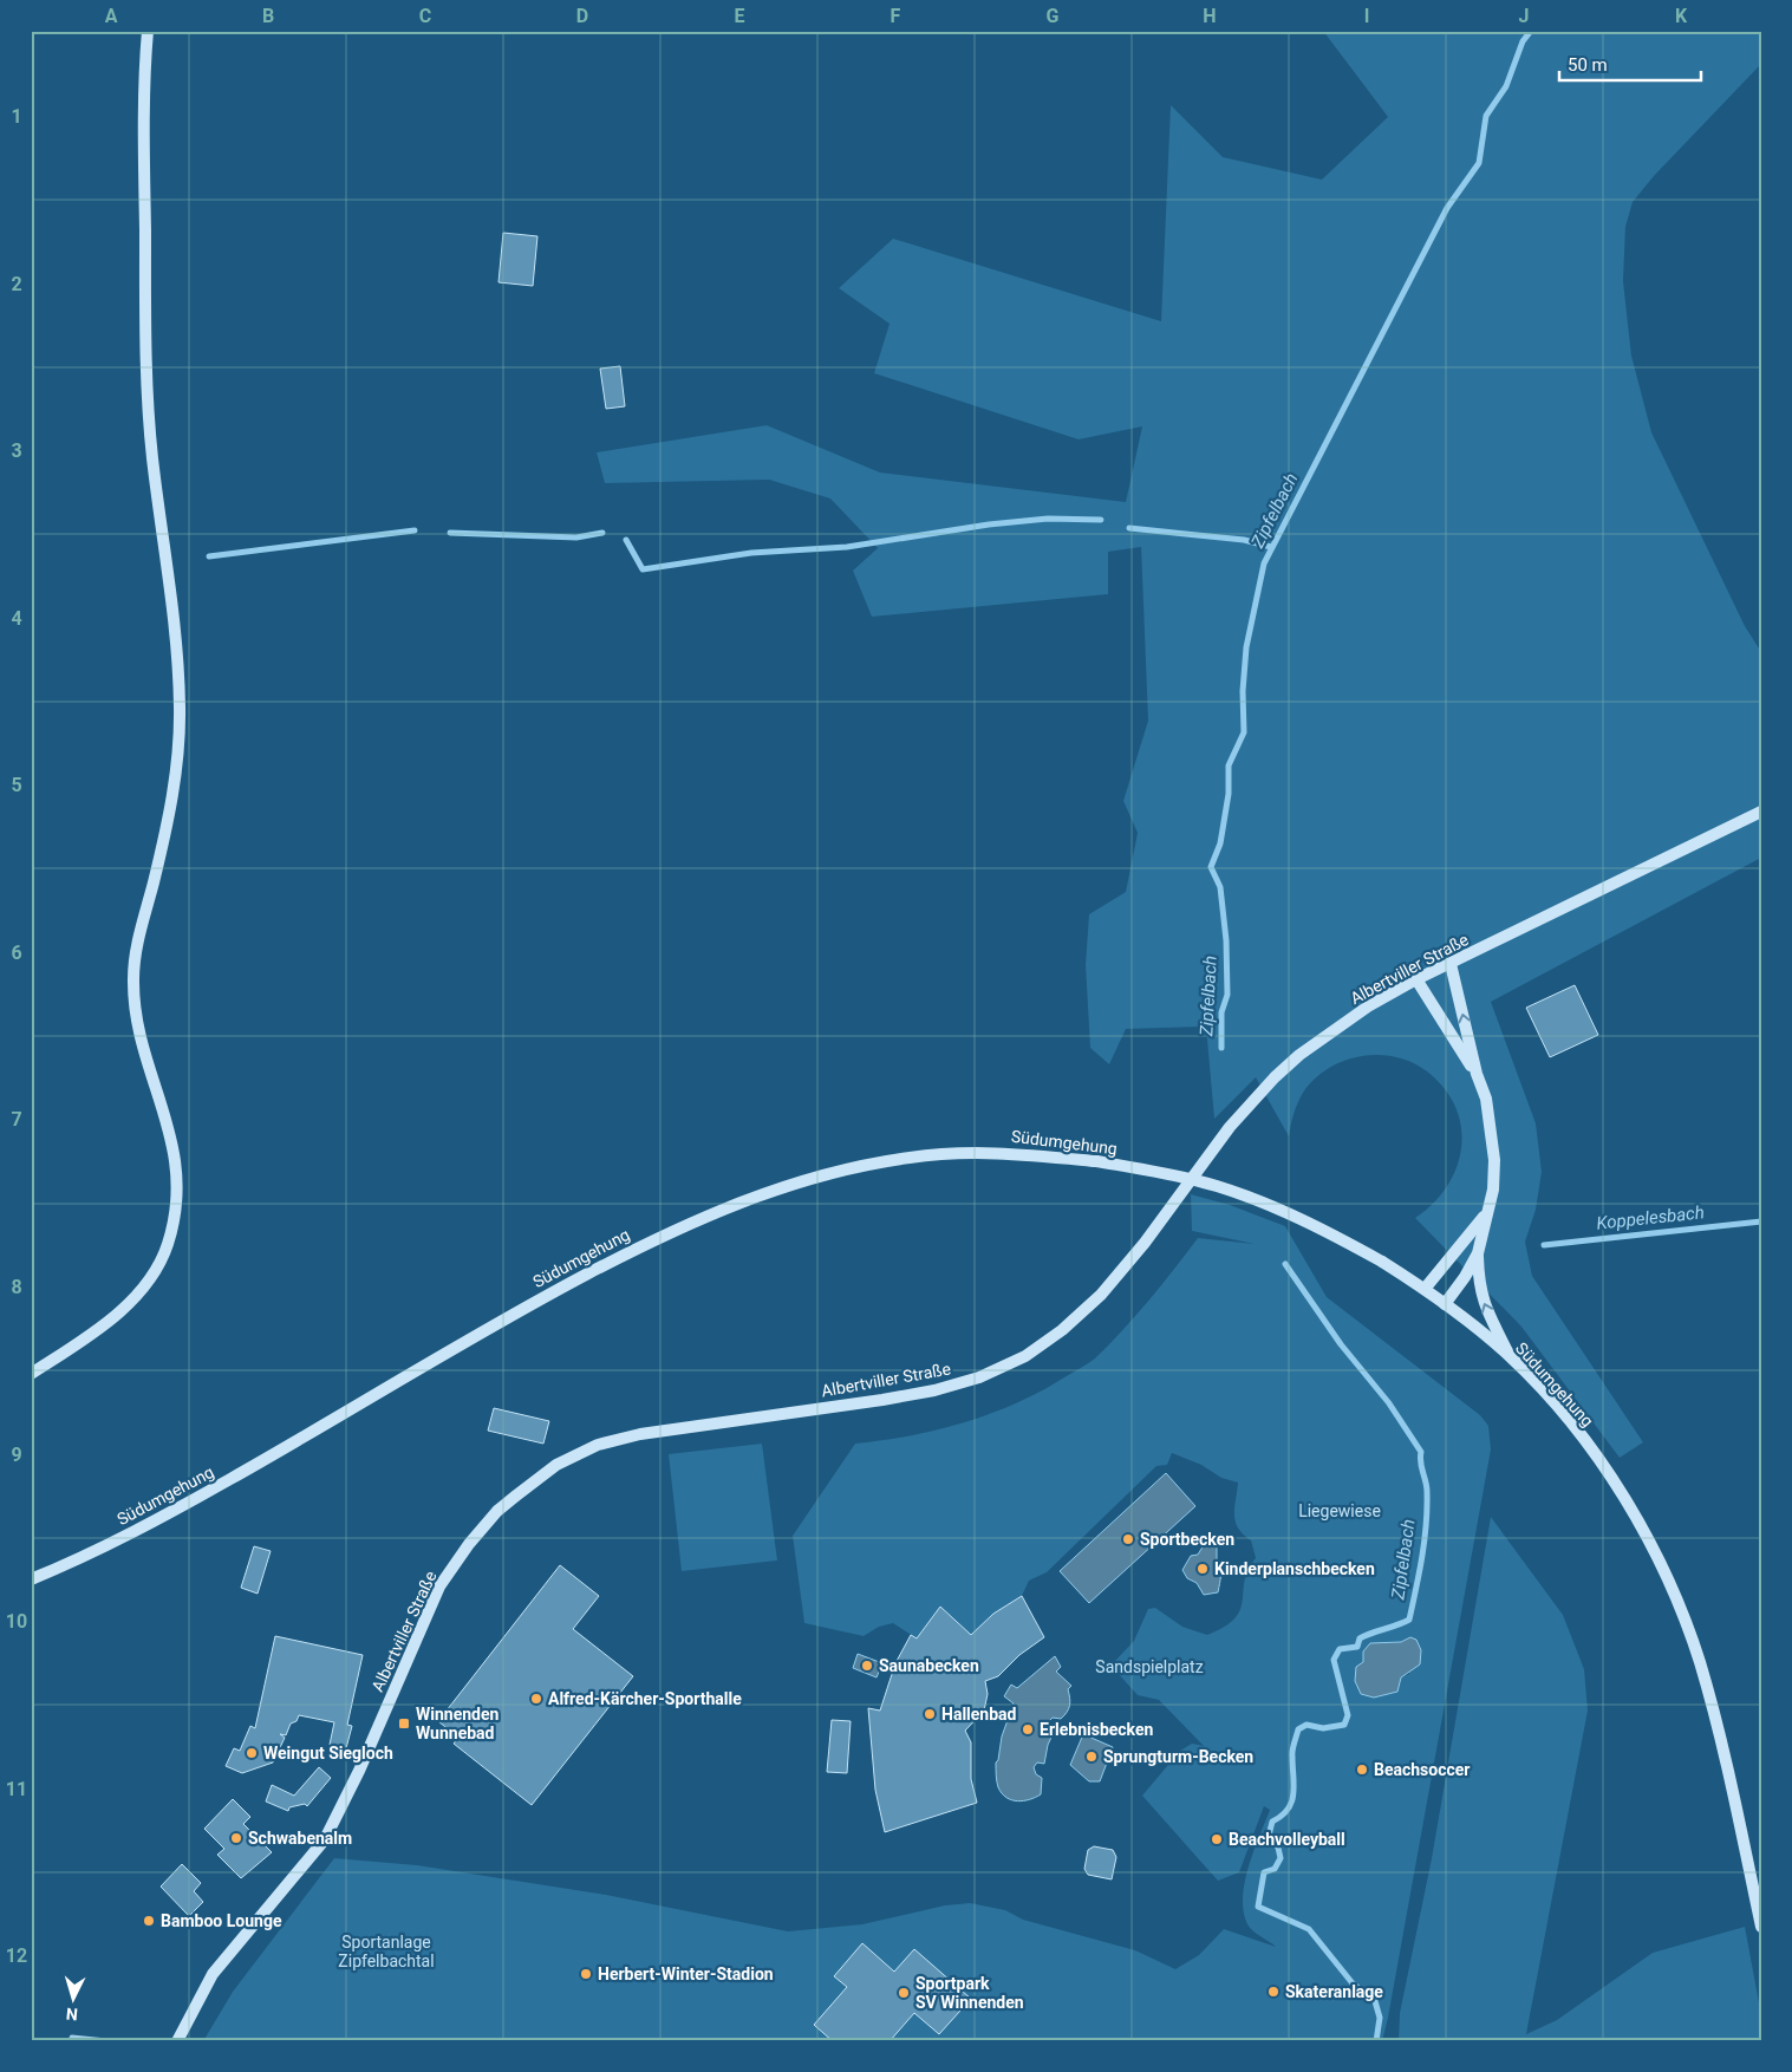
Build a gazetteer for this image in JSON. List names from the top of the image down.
{
  "streets": {
    "street": ["Albertviller Straße", "Südumgehung"]
  },
  "water": ["Zipfelbach", "Koppelesbach"],
  "parks": ["Liegewiese", "Sandspielplatz", "Sportanlage Zipfelbachtal"],
  "places": {
    "other": [
      "Sportbecken",
      "Kinderplanschbecken",
      "Saunabecken",
      "Alfred-Kärcher-Sporthalle",
      "Hallenbad",
      "Erlebnisbecken",
      "Weingut Siegloch",
      "Sprungturm-Becken",
      "Beachsoccer",
      "Schwabenalm",
      "Beachvolleyball",
      "Bamboo Lounge",
      "Herbert-Winter-Stadion",
      "Skateranlage",
      "Sportpark SV Winnenden"
    ],
    "transit": ["Winnenden Wunnebad"]
  },
  "scale_bar": "50 m",
  "north": "bottom",
  "grid": {
    "columns": [
      "A",
      "B",
      "C",
      "D",
      "E",
      "F",
      "G",
      "H",
      "I",
      "J",
      "K"
    ],
    "rows": [
      "1",
      "2",
      "3",
      "4",
      "5",
      "6",
      "7",
      "8",
      "9",
      "10",
      "11",
      "12"
    ]
  }
}
